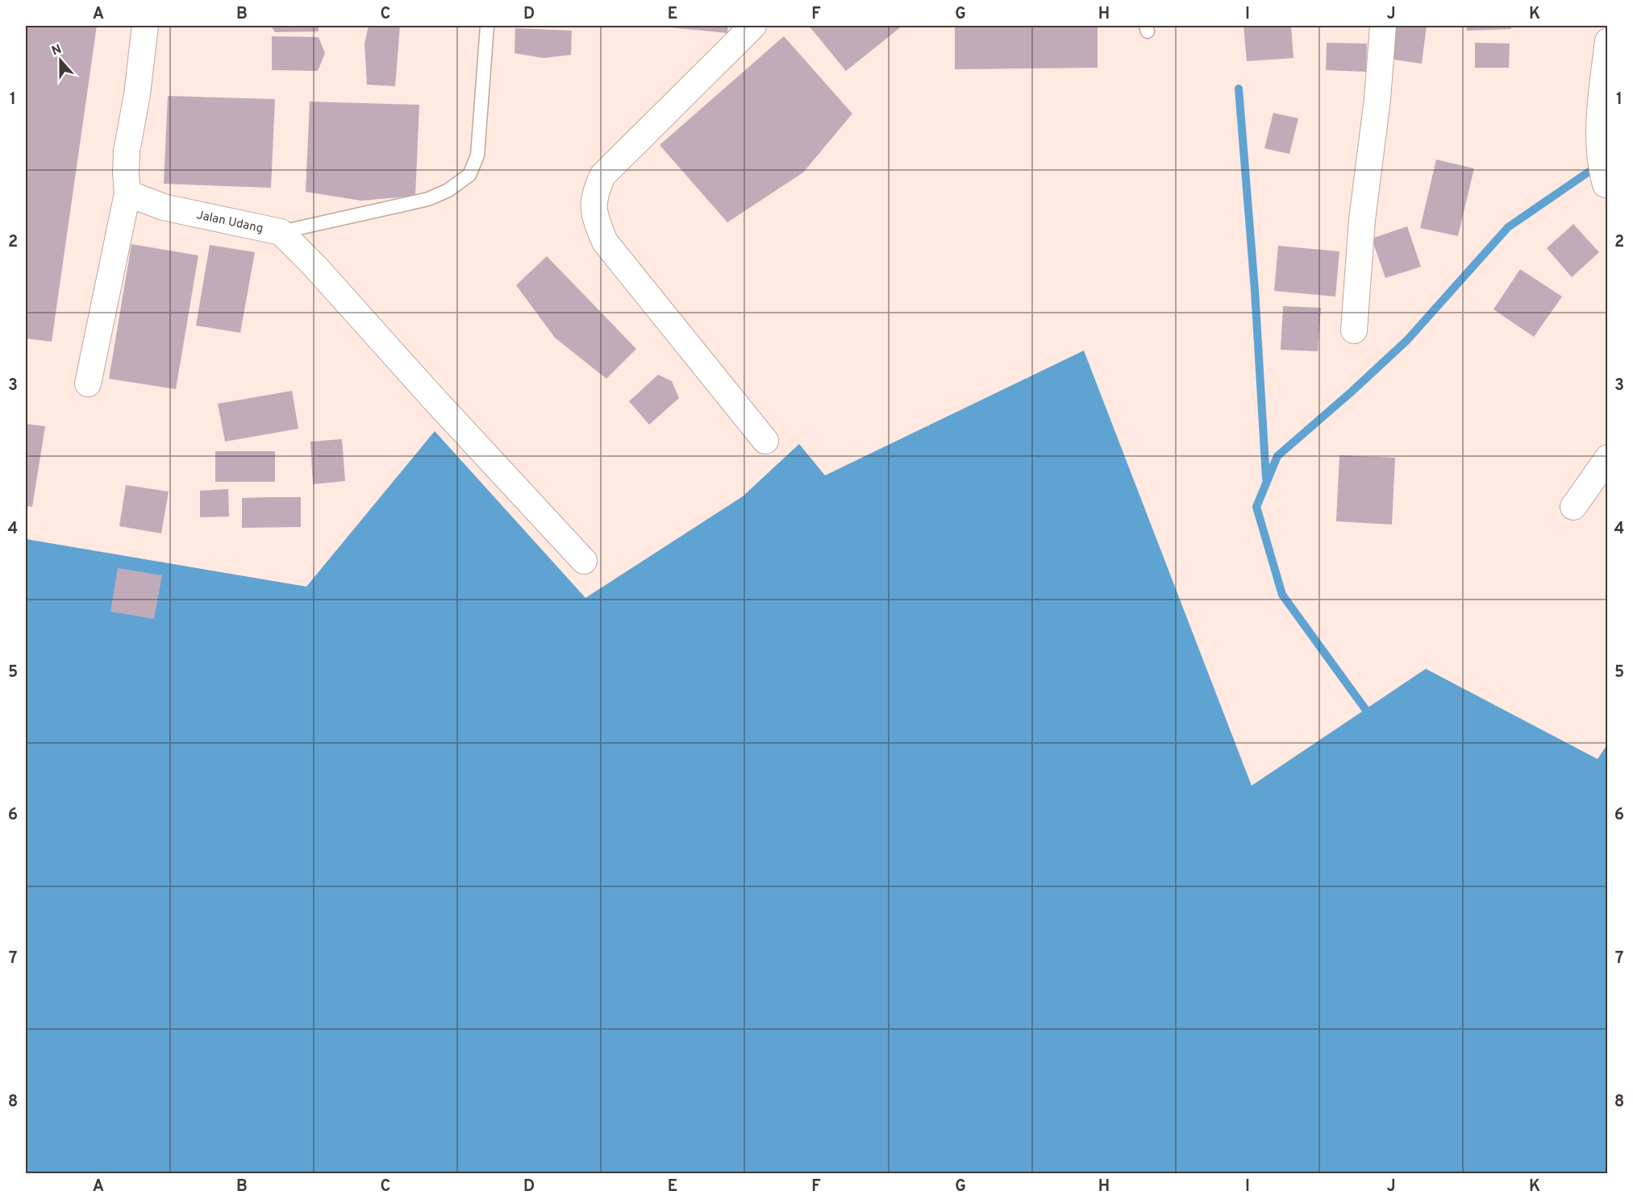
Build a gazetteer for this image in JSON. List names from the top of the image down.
{
  "streets": {
    "street": ["Jalan Udang"]
  },
  "north": "top",
  "grid": {
    "columns": [
      "A",
      "B",
      "C",
      "D",
      "E",
      "F",
      "G",
      "H",
      "I",
      "J",
      "K"
    ],
    "rows": [
      "1",
      "2",
      "3",
      "4",
      "5",
      "6",
      "7",
      "8"
    ]
  }
}
